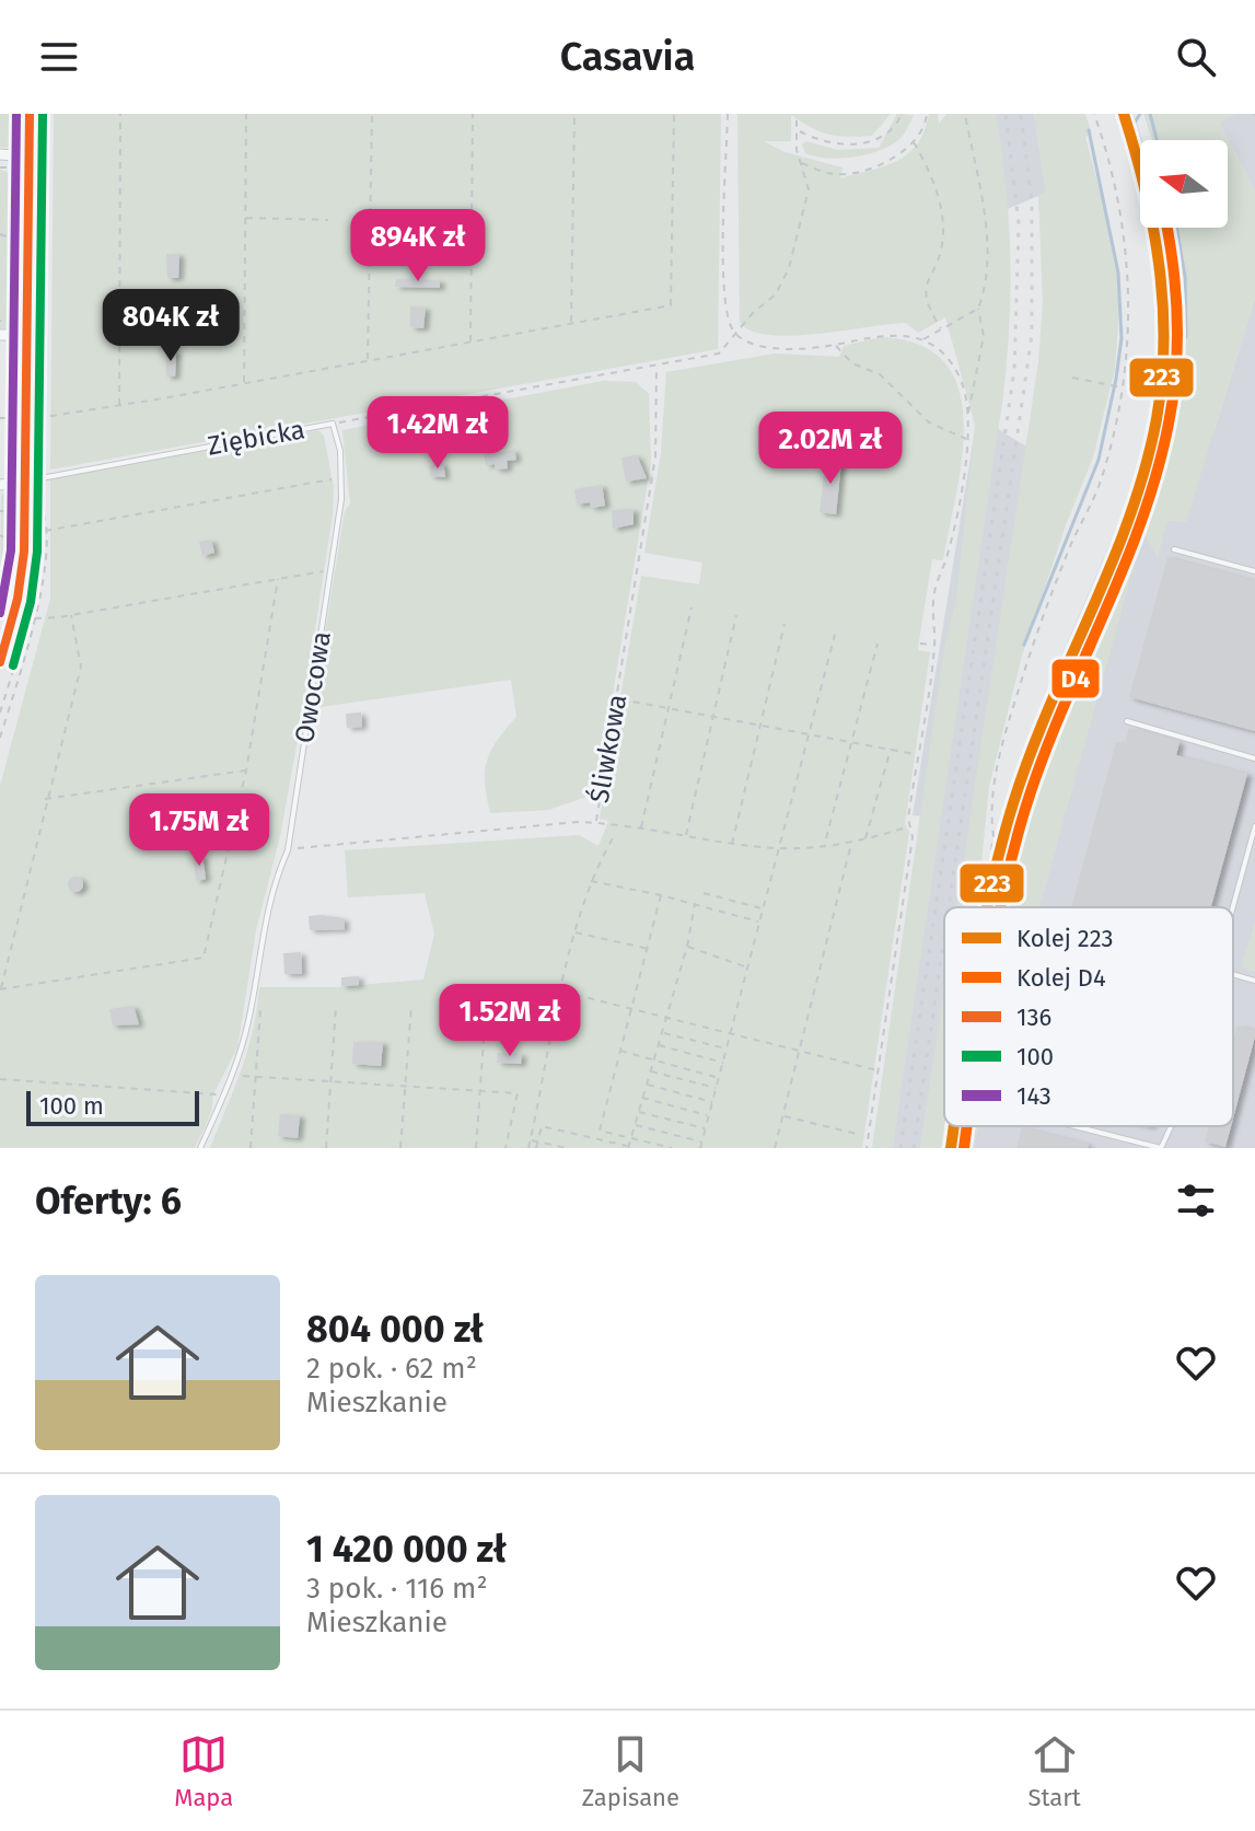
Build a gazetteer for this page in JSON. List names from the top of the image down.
{
  "streets": {
    "street": ["Ziębicka"],
    "lane": ["Owocowa"],
    "path": ["Śliwkowa"]
  },
  "crossings": [
    ["Ziębicka", "Owocowa"],
    ["Ziębicka", "Śliwkowa"],
    ["Owocowa", "Śliwkowa"]
  ],
  "lines": [
    "rail line 223",
    "transit line 136",
    "transit line 100",
    "transit line 143",
    "rail line D4"
  ],
  "legend": [
    "Kolej 223",
    "Kolej D4",
    "136",
    "100",
    "143"
  ],
  "scale_bar": "100 m",
  "north": "left",
  "page": {
    "header": "Casavia",
    "price": [
      "894K zł",
      "804K zł",
      "1.42M zł",
      "2.02M zł",
      "1.75M zł",
      "1.52M zł"
    ],
    "scale": "100 m",
    "heading": "Oferty: 6",
    "list": [
      {
        "name": "804 000 zł",
        "note": "2 pok. · 62 m² · Mieszkanie"
      },
      {
        "name": "1 420 000 zł",
        "note": "3 pok. · 116 m² · Mieszkanie"
      }
    ],
    "tabs": ["Mapa", "Zapisane", "Start"]
  }
}
